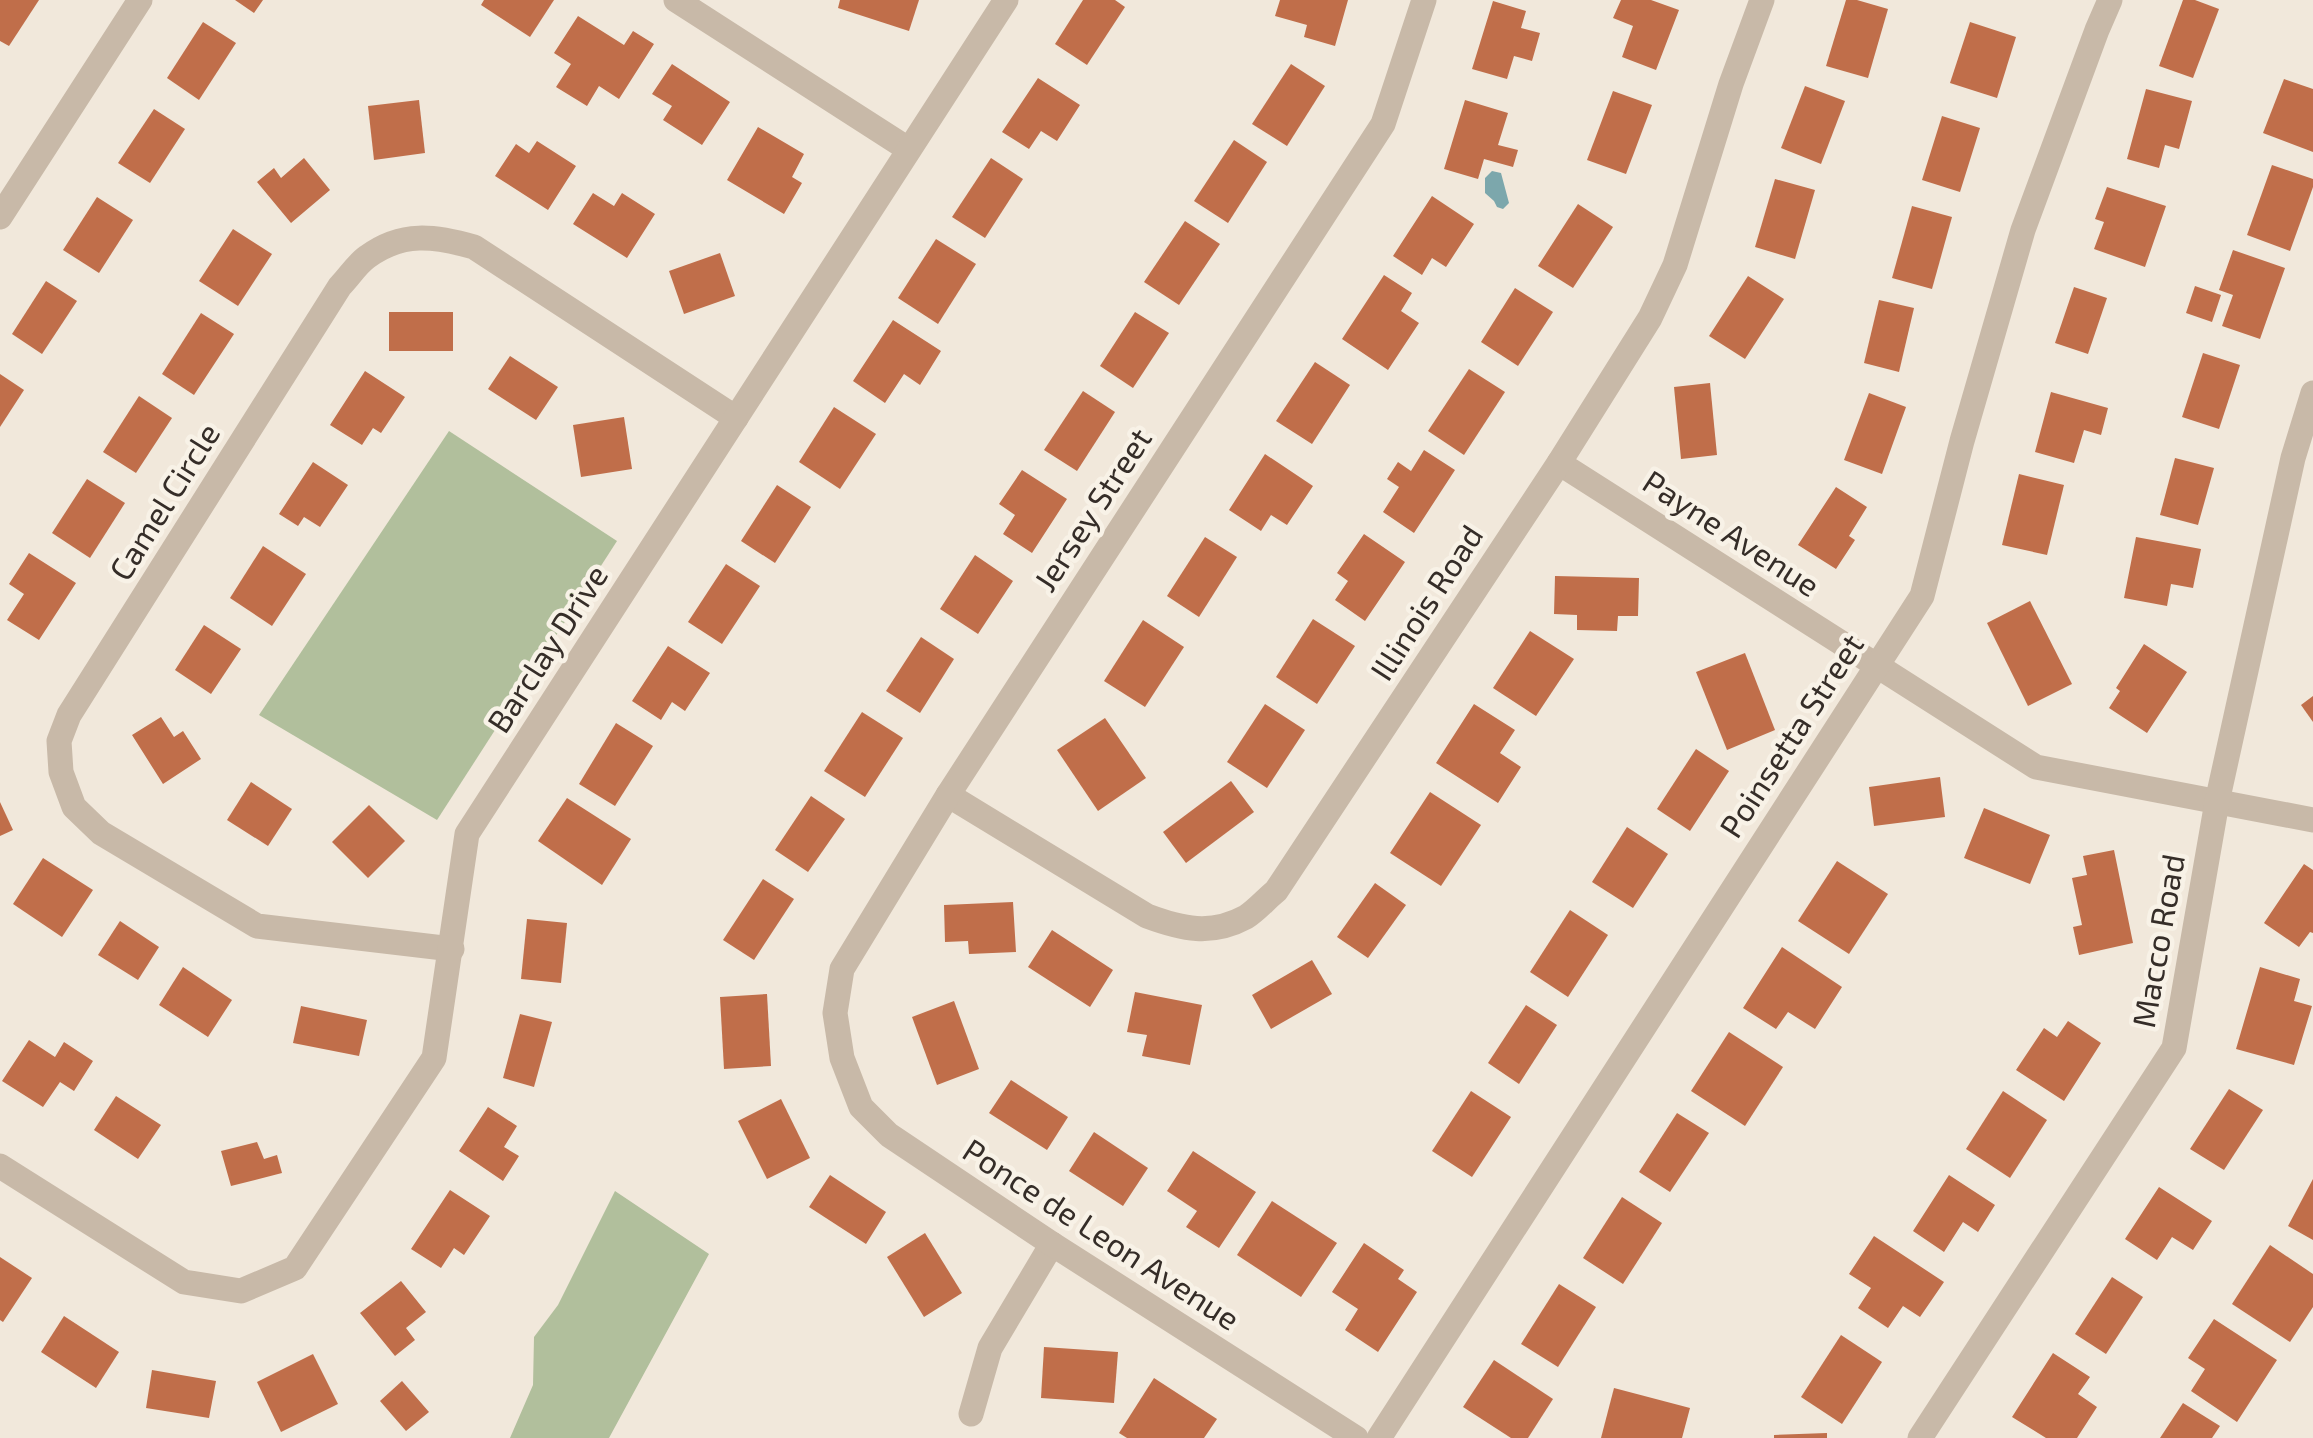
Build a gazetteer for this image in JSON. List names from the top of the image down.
{
  "streets": {
    "street": [
      "Camel Circle",
      "Jersey Street",
      "Payne Avenue",
      "Illinois Road",
      "Barclay Drive",
      "Poinsetta Street",
      "Macco Road",
      "Ponce de Leon Avenue"
    ]
  },
  "crossings": [
    ["Camel Circle", "Barclay Drive"],
    ["Jersey Street", "Illinois Road"],
    ["Jersey Street", "Ponce de Leon Avenue"],
    ["Payne Avenue", "Illinois Road"],
    ["Payne Avenue", "Poinsetta Street"],
    ["Payne Avenue", "Macco Road"]
  ]
}
